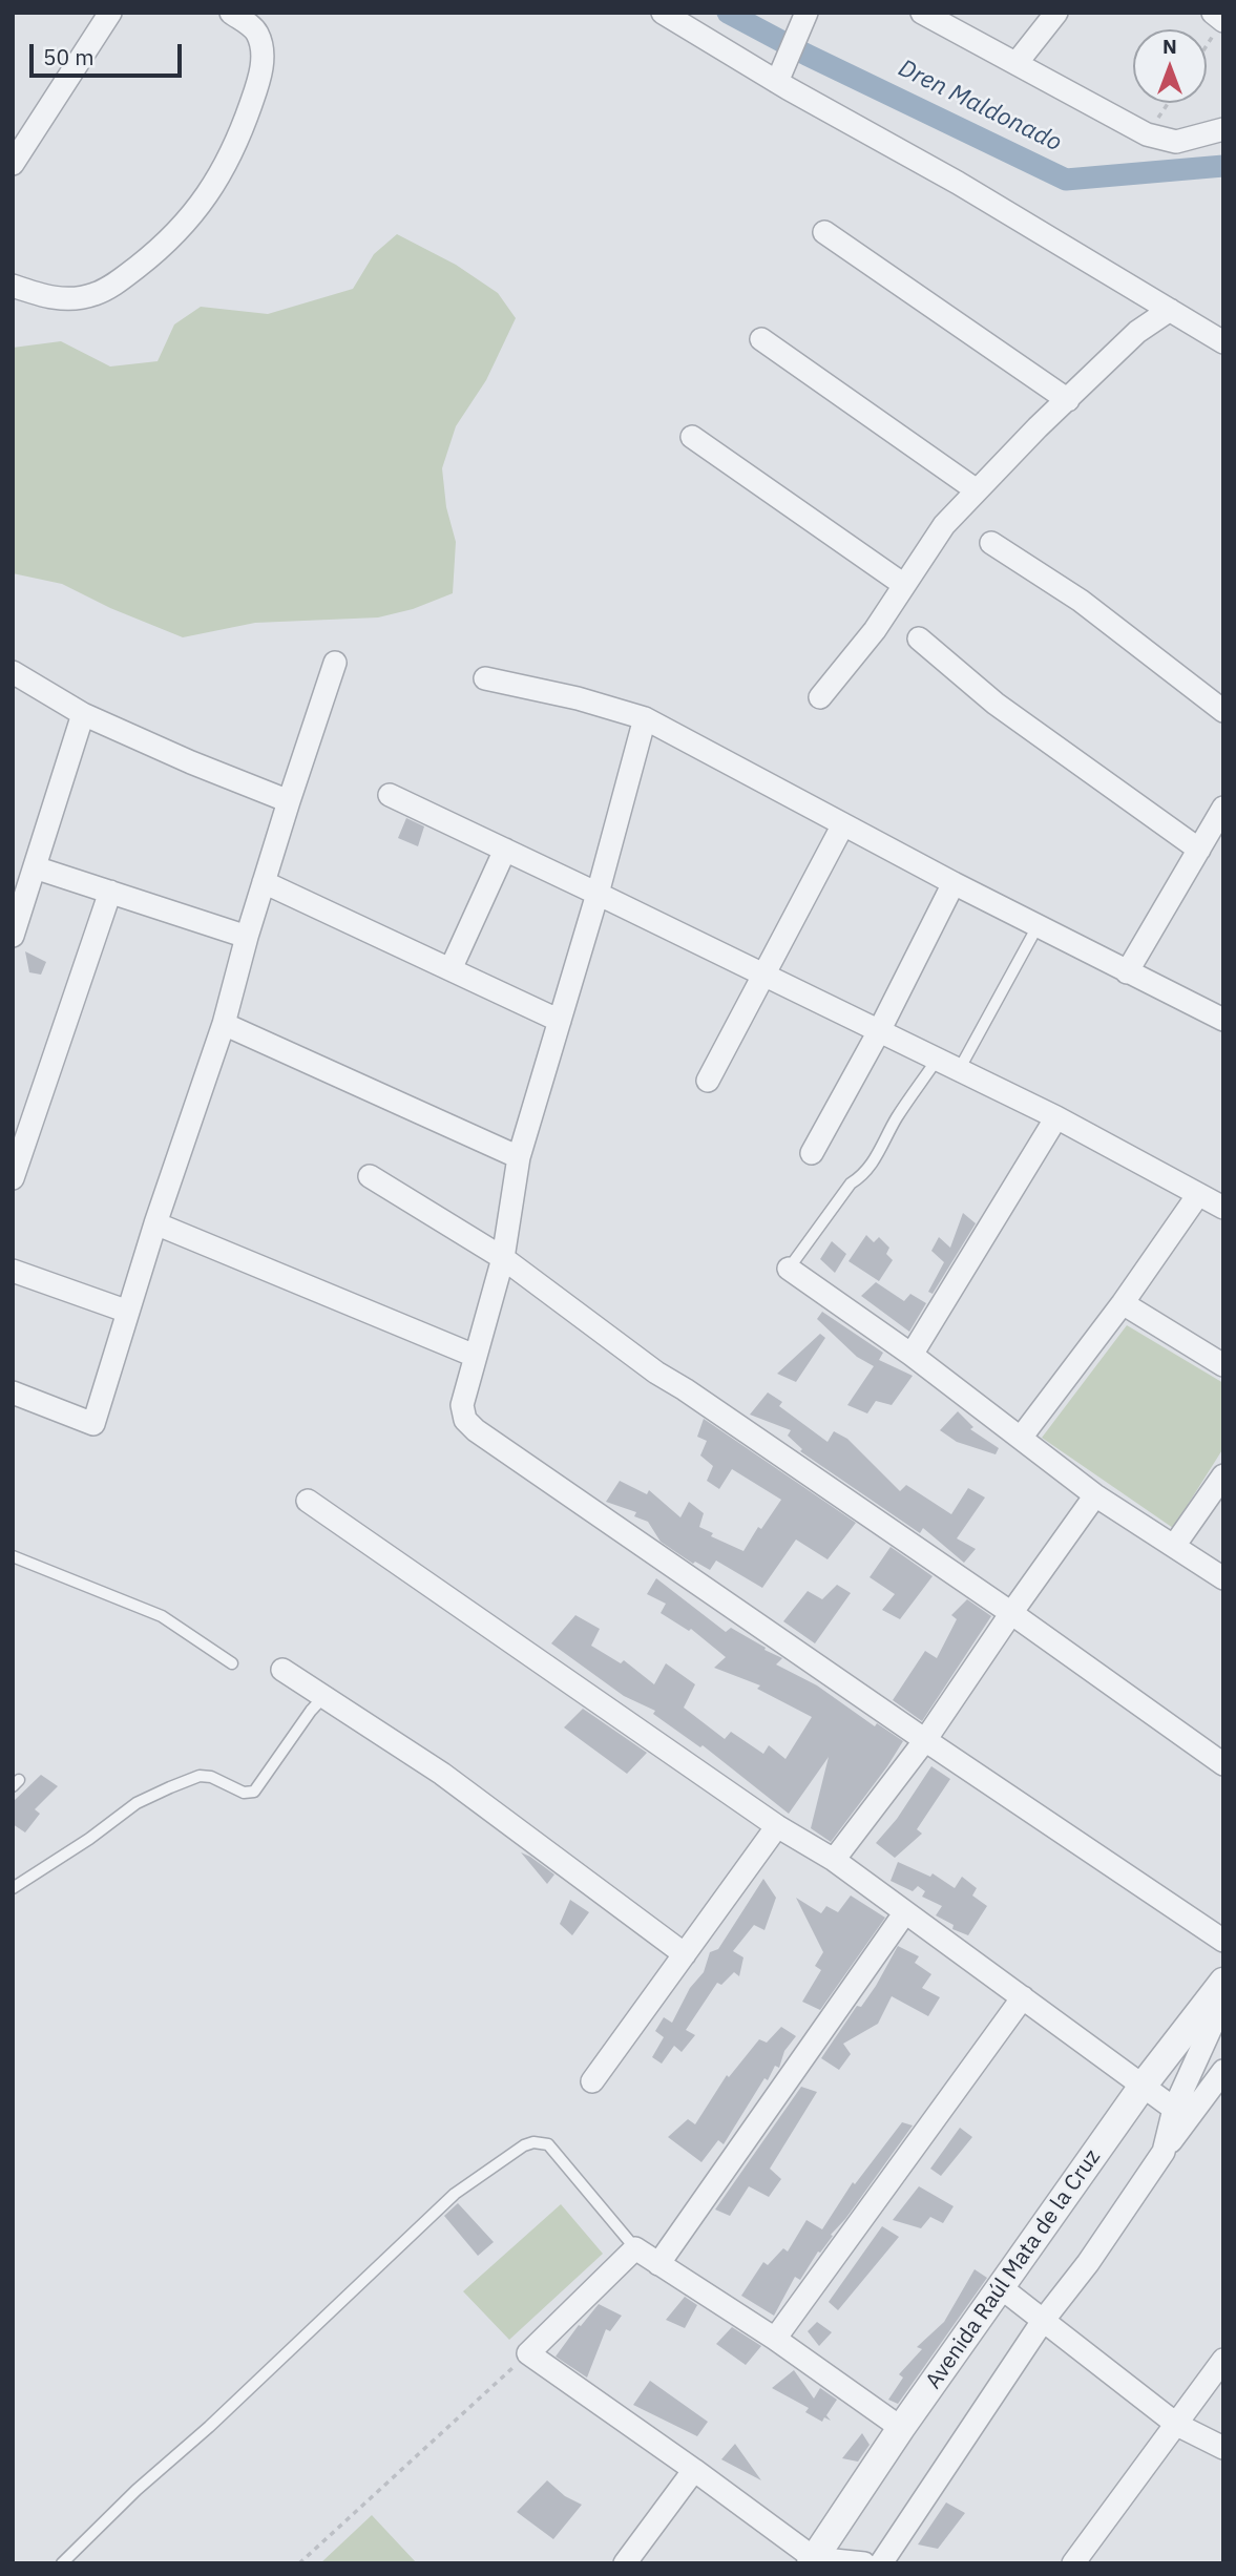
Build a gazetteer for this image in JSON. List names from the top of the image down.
{
  "streets": {
    "street": ["Avenida Raúl Mata de la Cruz"]
  },
  "water": ["Dren Maldonado"],
  "scale_bar": "50 m",
  "north": "top"
}
